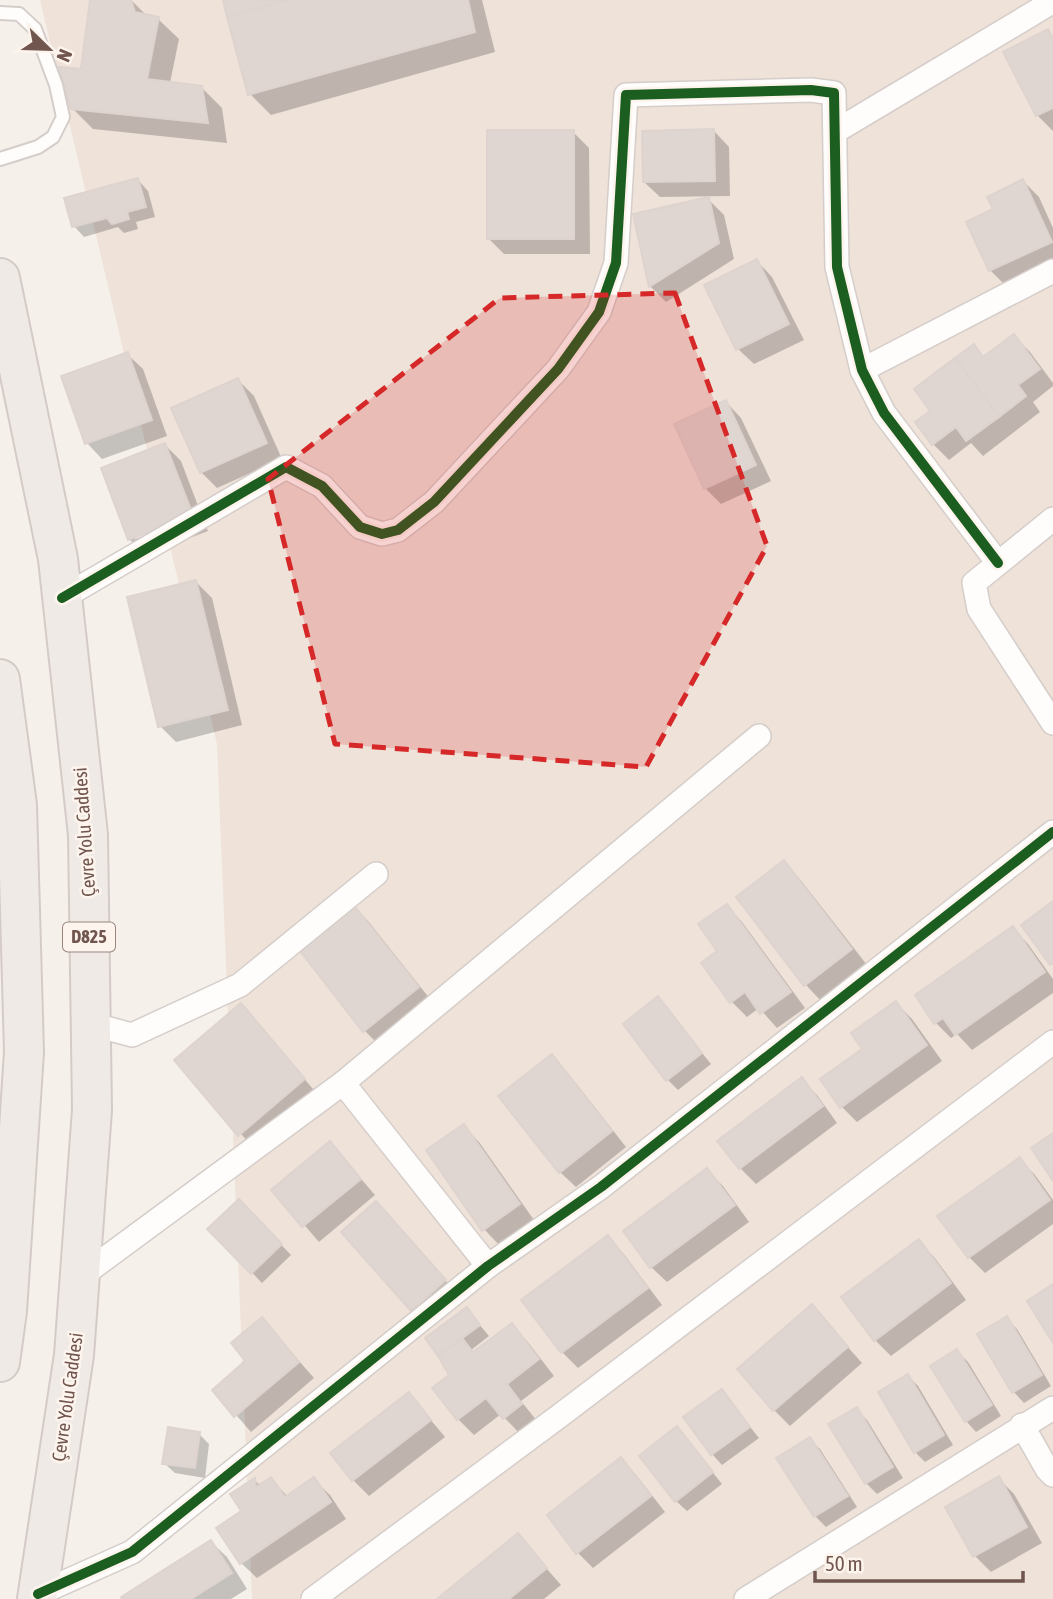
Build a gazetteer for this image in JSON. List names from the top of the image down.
{
  "streets": {
    "highway": ["Çevre Yolu Caddesi", "D825"]
  },
  "scale_bar": "50 m",
  "north": "bottom right"
}
